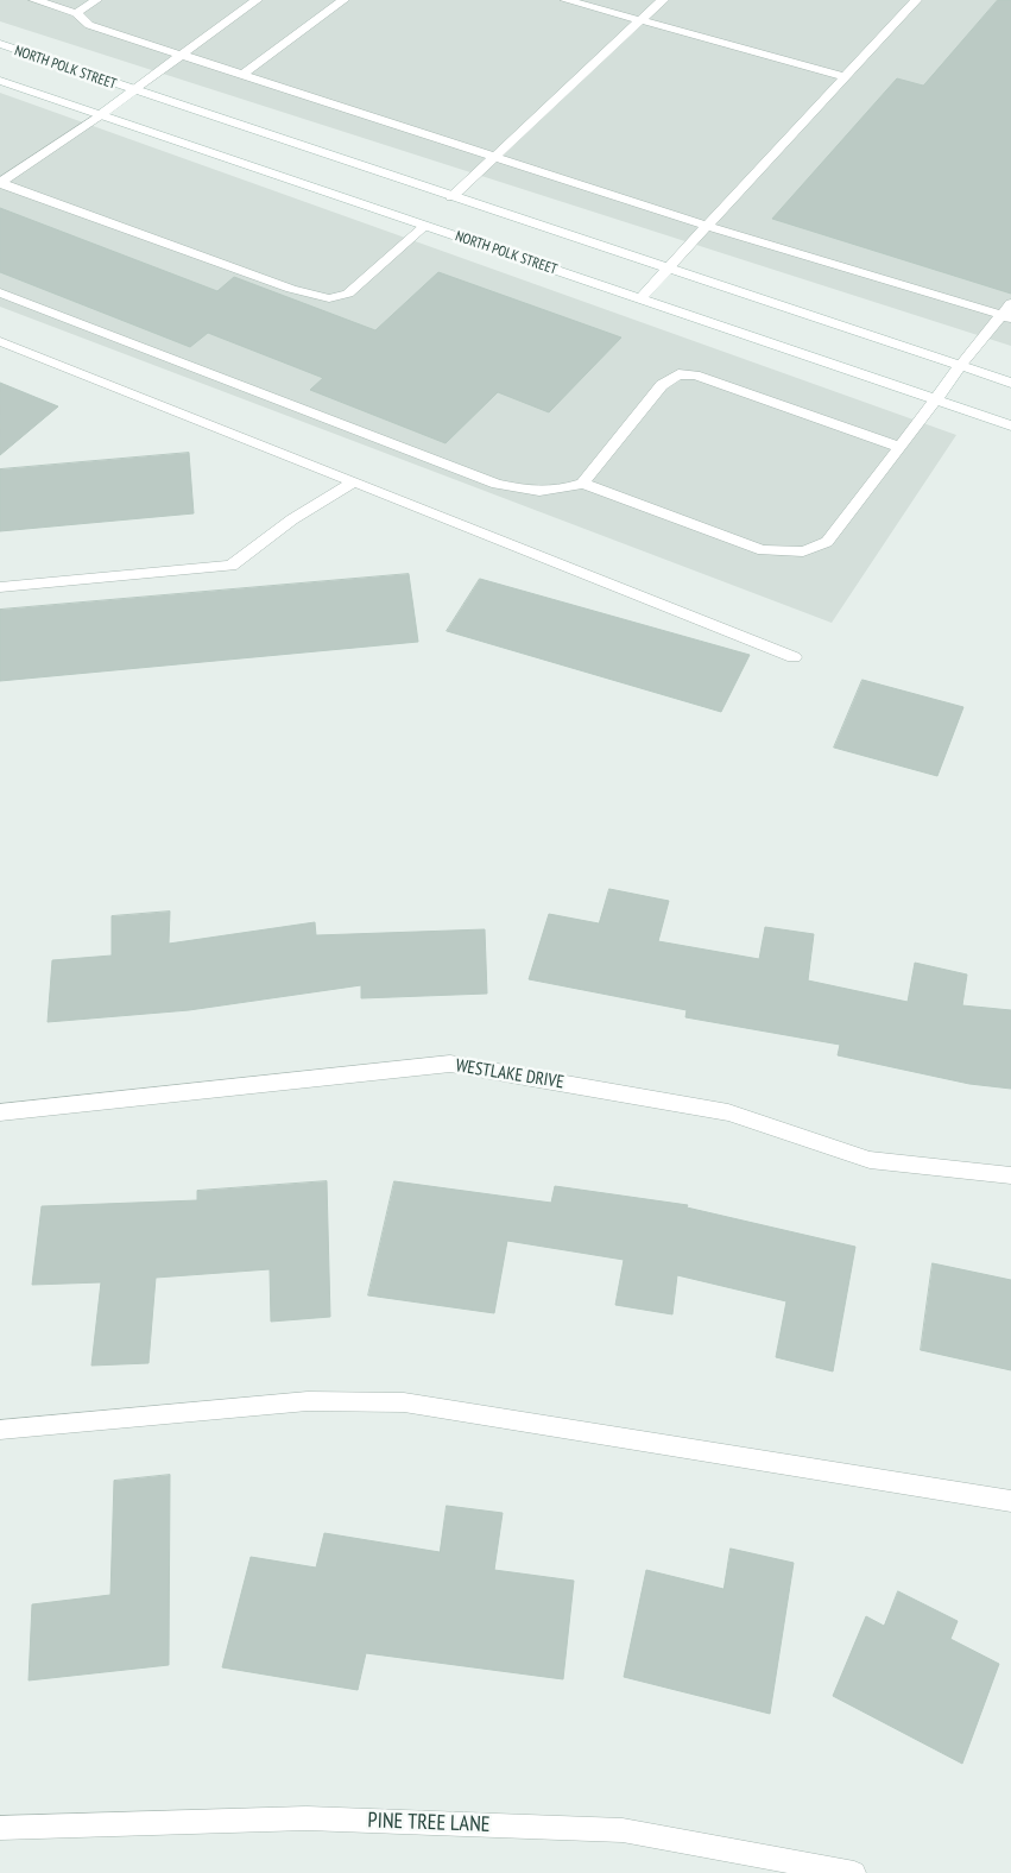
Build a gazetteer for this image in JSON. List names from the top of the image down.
{
  "streets": {
    "main road": ["NORTH POLK STREET", "WESTLAKE DRIVE", "PINE TREE LANE"]
  }
}
